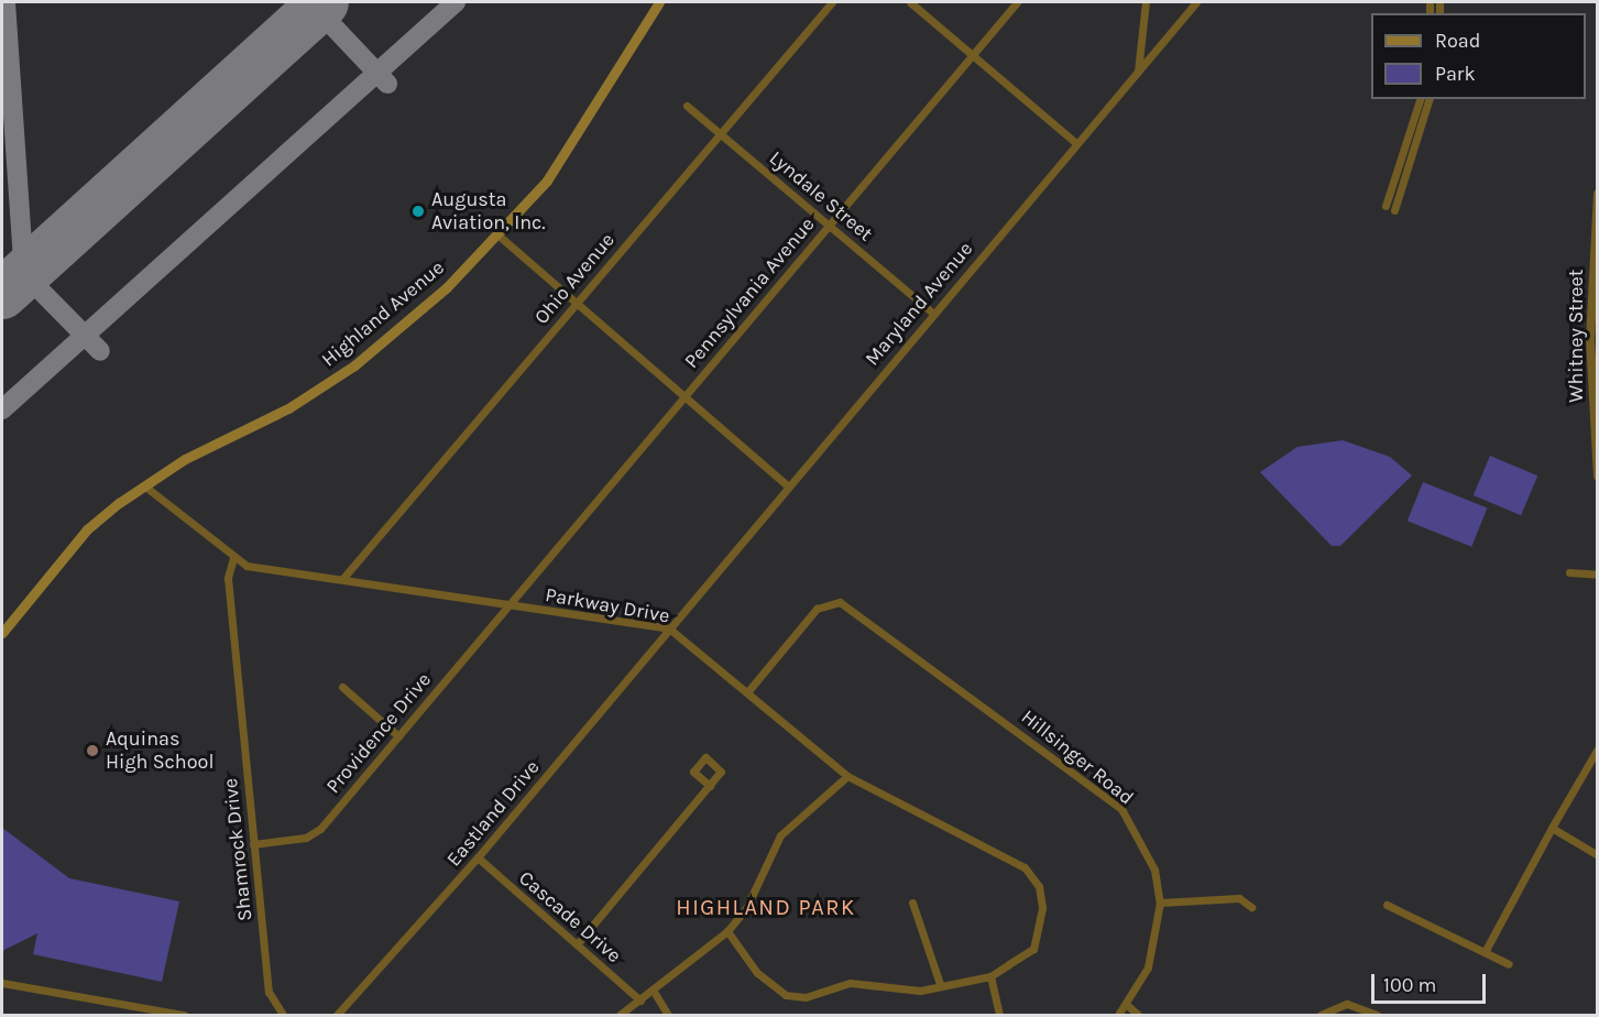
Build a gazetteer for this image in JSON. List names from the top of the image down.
{
  "streets": {
    "main road": ["Highland Avenue"],
    "street": [
      "Lyndale Street",
      "Ohio Avenue",
      "Pennsylvania Avenue",
      "Maryland Avenue",
      "Whitney Street",
      "Parkway Drive",
      "Providence Drive",
      "Hillsinger Road",
      "Eastland Drive",
      "Shamrock Drive",
      "Cascade Drive"
    ]
  },
  "crossings": [
    ["Lyndale Street", "Ohio Avenue"],
    ["Lyndale Street", "Pennsylvania Avenue"],
    ["Lyndale Street", "Maryland Avenue"],
    ["Ohio Avenue", "Parkway Drive"],
    ["Pennsylvania Avenue", "Parkway Drive"],
    ["Pennsylvania Avenue", "Providence Drive"],
    ["Maryland Avenue", "Parkway Drive"],
    ["Maryland Avenue", "Eastland Drive"],
    ["Highland Avenue", "Parkway Drive"],
    ["Parkway Drive", "Providence Drive"],
    ["Parkway Drive", "Hillsinger Road"],
    ["Parkway Drive", "Eastland Drive"],
    ["Parkway Drive", "Shamrock Drive"],
    ["Providence Drive", "Shamrock Drive"],
    ["Eastland Drive", "Cascade Drive"]
  ],
  "districts": ["HIGHLAND PARK"],
  "places": ["Augusta Aviation, Inc.", "Aquinas High School"],
  "legend": ["Road", "Park"],
  "scale_bar": "100 m"
}
